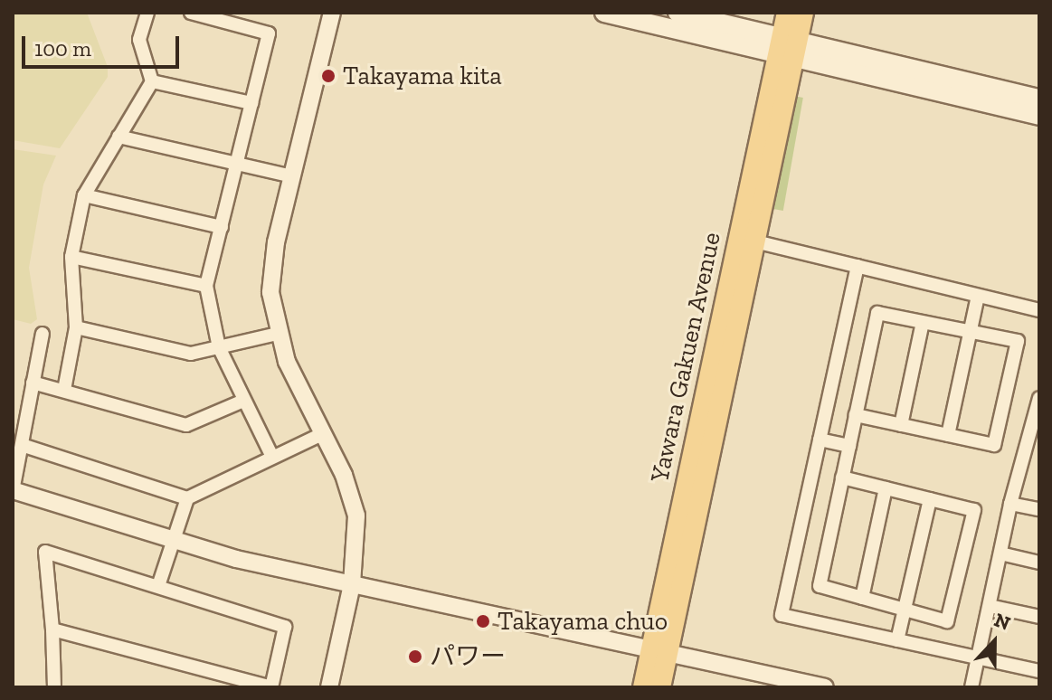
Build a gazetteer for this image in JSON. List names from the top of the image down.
{
  "streets": {
    "main road": ["Yawara Gakuen Avenue"]
  },
  "places": ["Takayama kita", "Takayama chuo", "パワー"],
  "scale_bar": "100 m",
  "north": "top"
}
